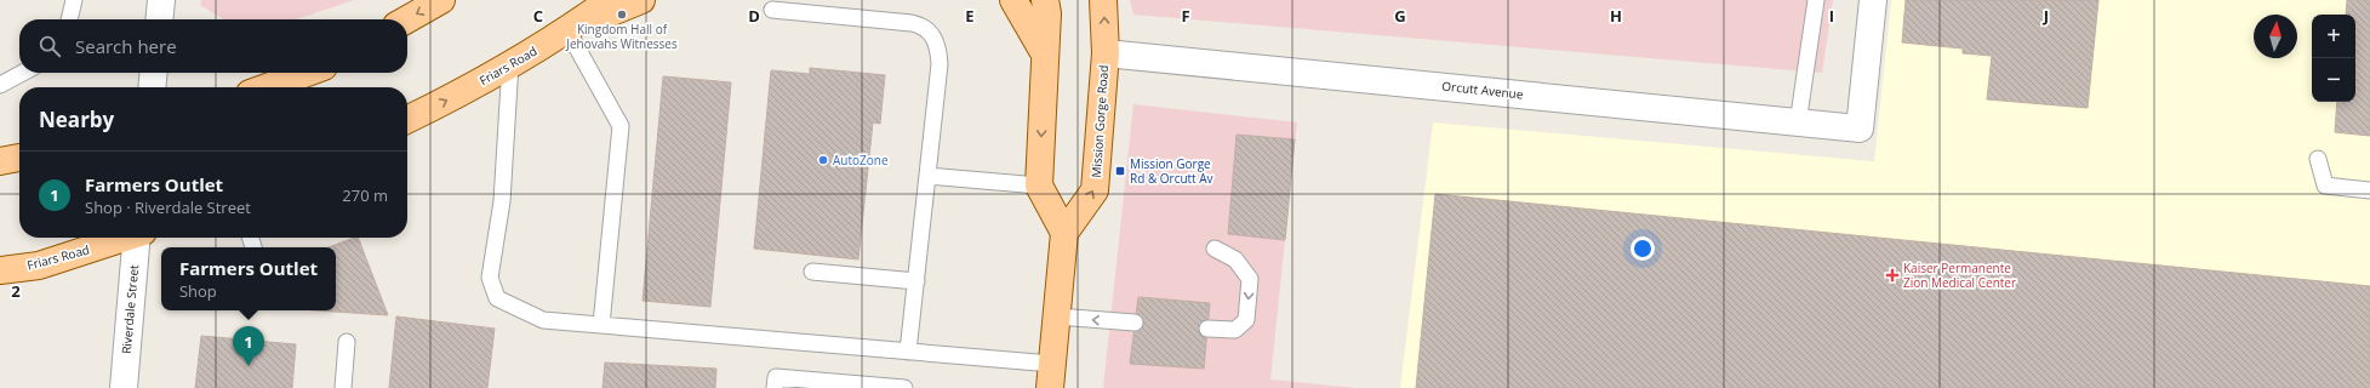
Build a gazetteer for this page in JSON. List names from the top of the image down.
{
  "streets": {
    "main road": ["Friars Road", "Mission Gorge Road"],
    "street": ["Orcutt Avenue", "Riverdale Street"]
  },
  "crossings": [
    ["Orcutt Avenue", "Mission Gorge Road"]
  ],
  "places": {
    "other": ["Kingdom Hall of Jehovahs Witnesses", "AutoZone"],
    "transit": ["Mission Gorge Rd & Orcutt Av"],
    "health": ["Kaiser Permanente Zion Medical Center"]
  },
  "north": "top",
  "page": {
    "map_buttons": ["+", "−"],
    "search": "Search here",
    "heading": "Nearby",
    "list": [
      {
        "mark": "1",
        "name": "Farmers Outlet",
        "note": "Shop · Riverdale Street",
        "value": "270 m"
      }
    ],
    "popup": ["Farmers Outlet", "Shop"],
    "pins": "1"
  },
  "grid": {
    "columns": [
      "C",
      "D",
      "E",
      "F",
      "G",
      "H",
      "I",
      "J"
    ],
    "rows": ["2"]
  }
}
